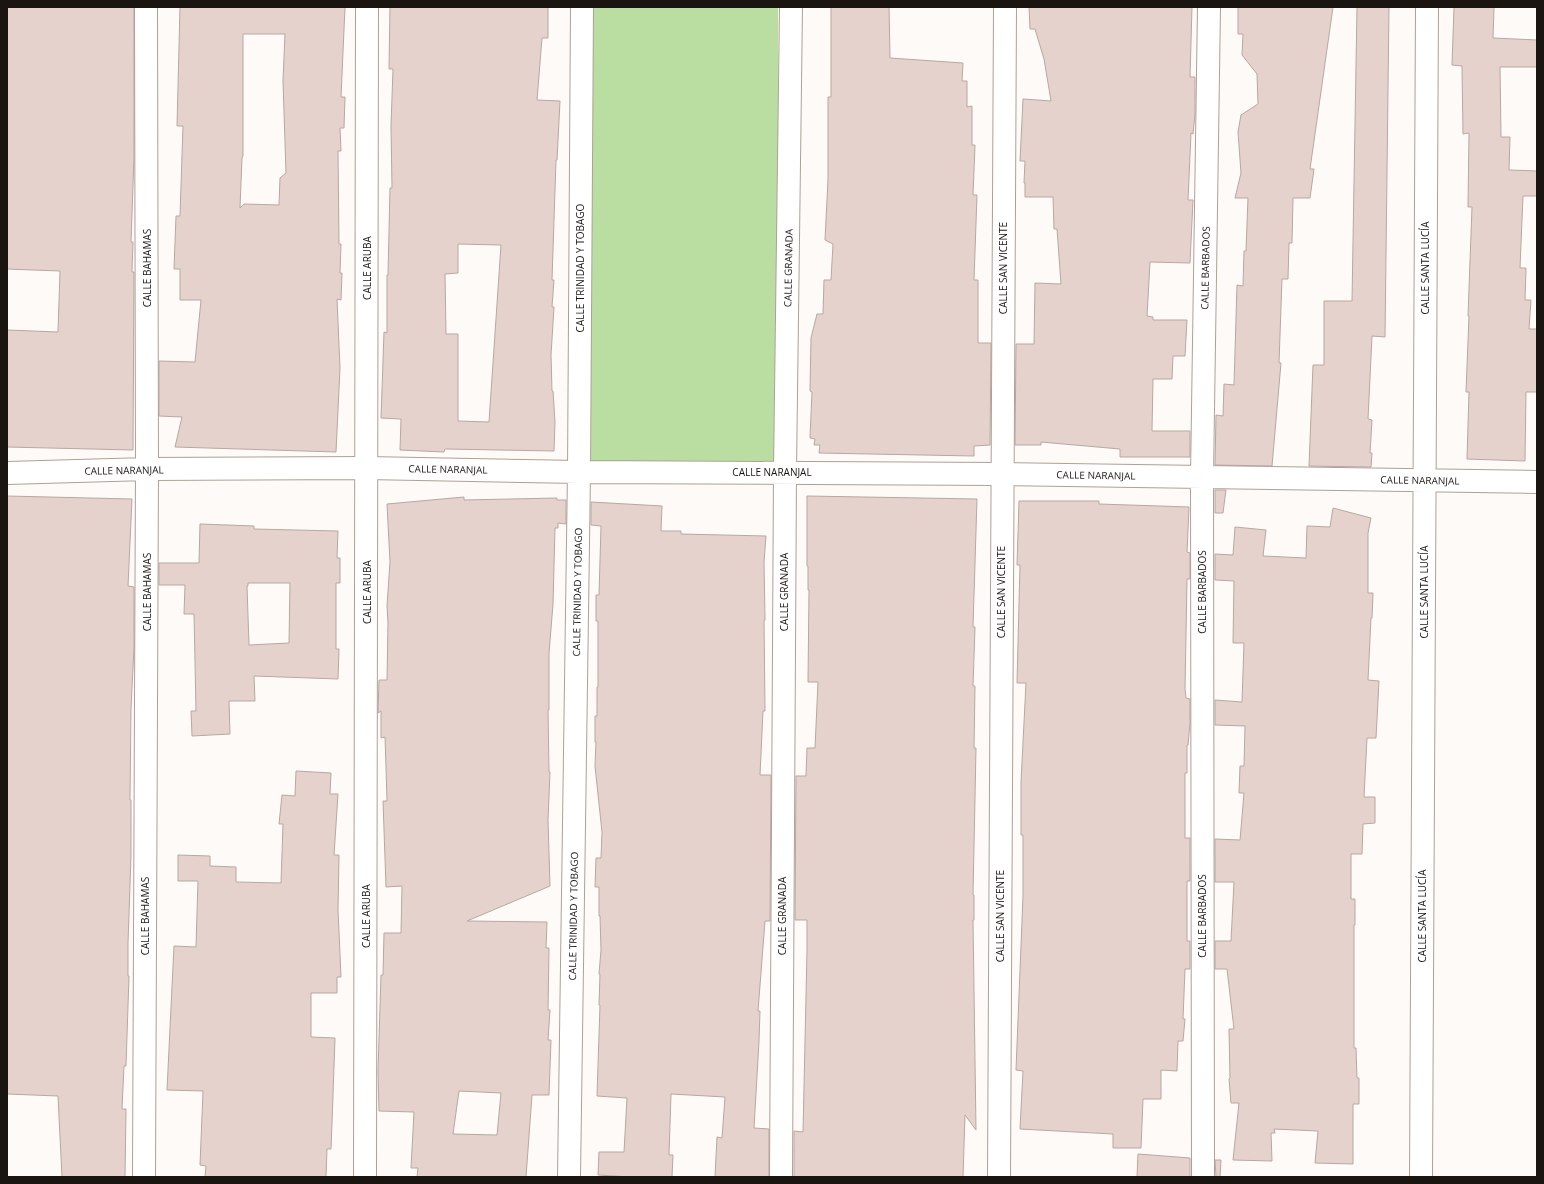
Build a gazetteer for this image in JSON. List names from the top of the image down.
{
  "streets": {
    "street": [
      "CALLE BAHAMAS",
      "CALLE ARUBA",
      "CALLE TRINIDAD Y TOBAGO",
      "CALLE GRANADA",
      "CALLE SAN VICENTE",
      "CALLE BARBADOS",
      "CALLE SANTA LUCÍA",
      "CALLE NARANJAL"
    ]
  },
  "crossings": [
    ["CALLE BAHAMAS", "CALLE NARANJAL"],
    ["CALLE ARUBA", "CALLE NARANJAL"],
    ["CALLE TRINIDAD Y TOBAGO", "CALLE NARANJAL"],
    ["CALLE GRANADA", "CALLE NARANJAL"],
    ["CALLE SAN VICENTE", "CALLE NARANJAL"],
    ["CALLE BARBADOS", "CALLE NARANJAL"],
    ["CALLE SANTA LUCÍA", "CALLE NARANJAL"]
  ]
}
